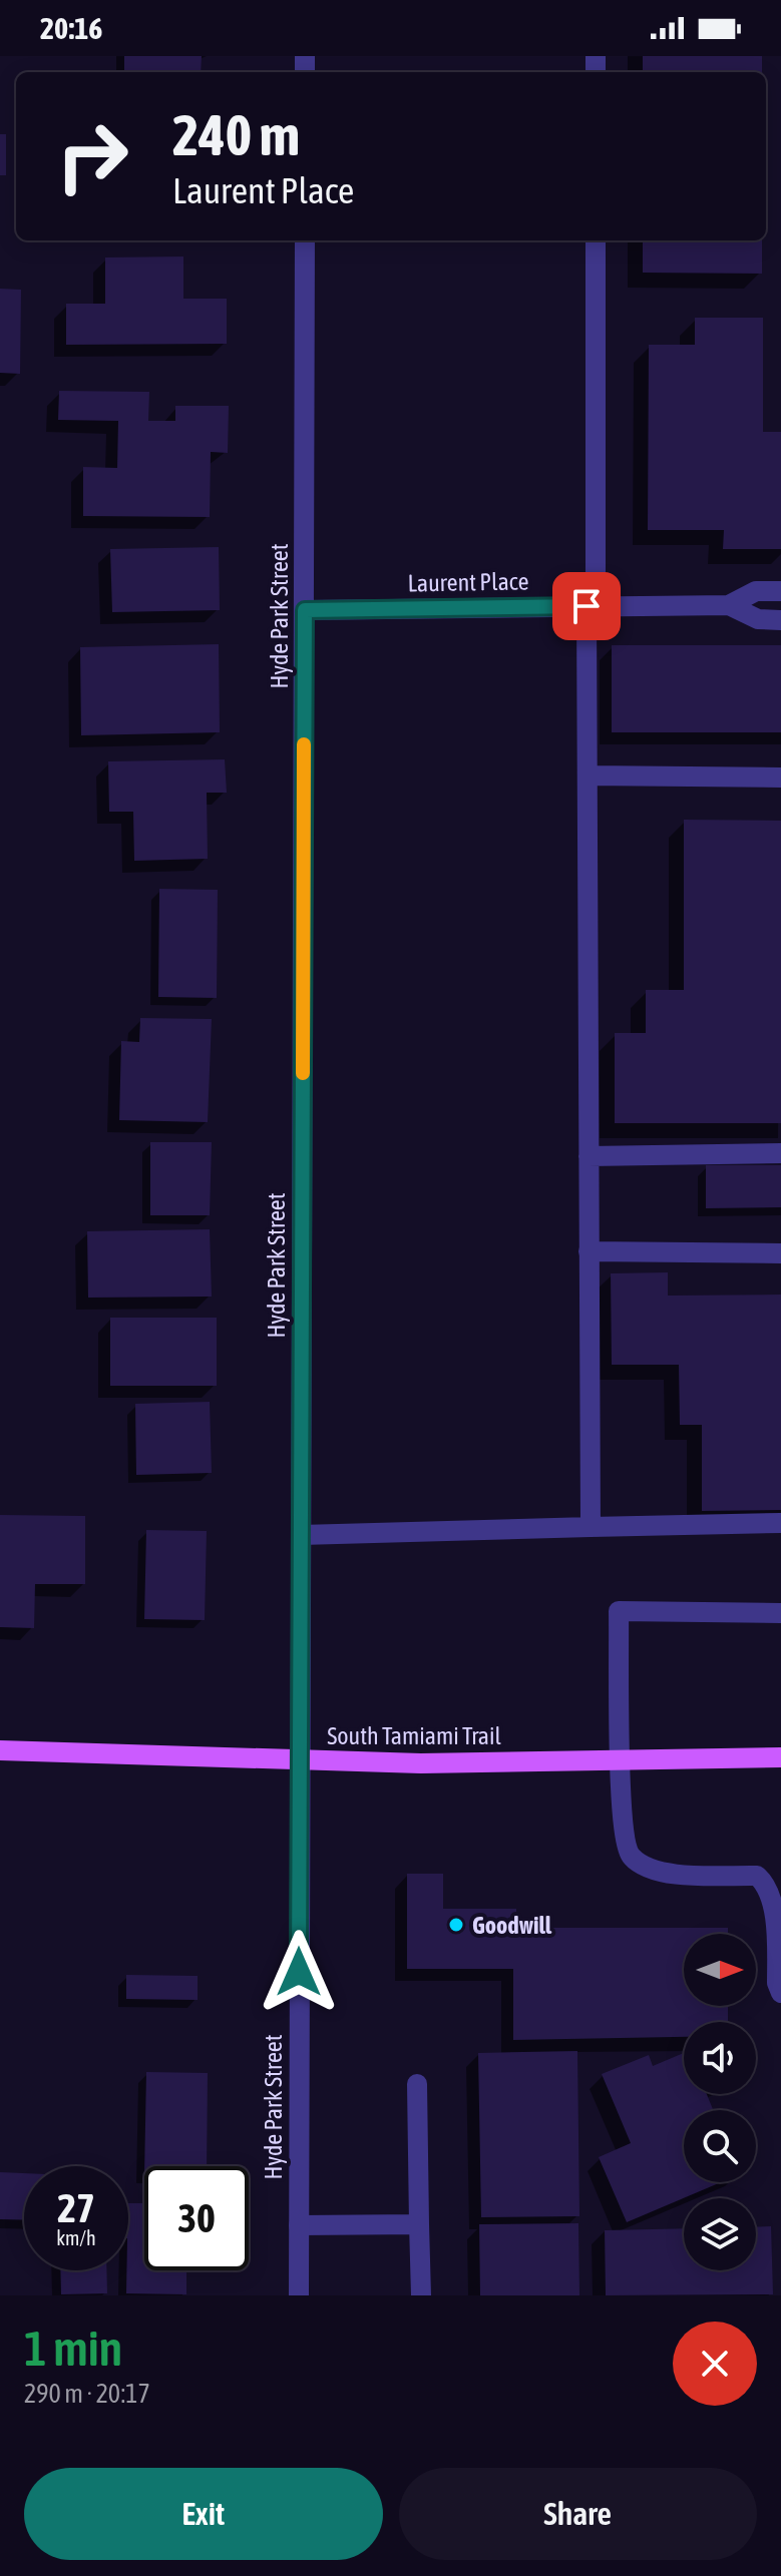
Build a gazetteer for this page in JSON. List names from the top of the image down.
{
  "streets": {
    "main road": ["South Tamiami Trail"],
    "street": ["Laurent Place", "Hyde Park Street"]
  },
  "crossings": [
    ["Laurent Place", "Hyde Park Street"],
    ["Hyde Park Street", "South Tamiami Trail"]
  ],
  "places": ["Goodwill"],
  "north": "right",
  "page": {
    "status": "20:16",
    "turn": ["240 m", "Laurent Place"],
    "speed": "27 km/h",
    "limit": "30",
    "heading": ["1 min", "290 m · 20:17"],
    "buttons": ["Exit", "Share"]
  }
}
